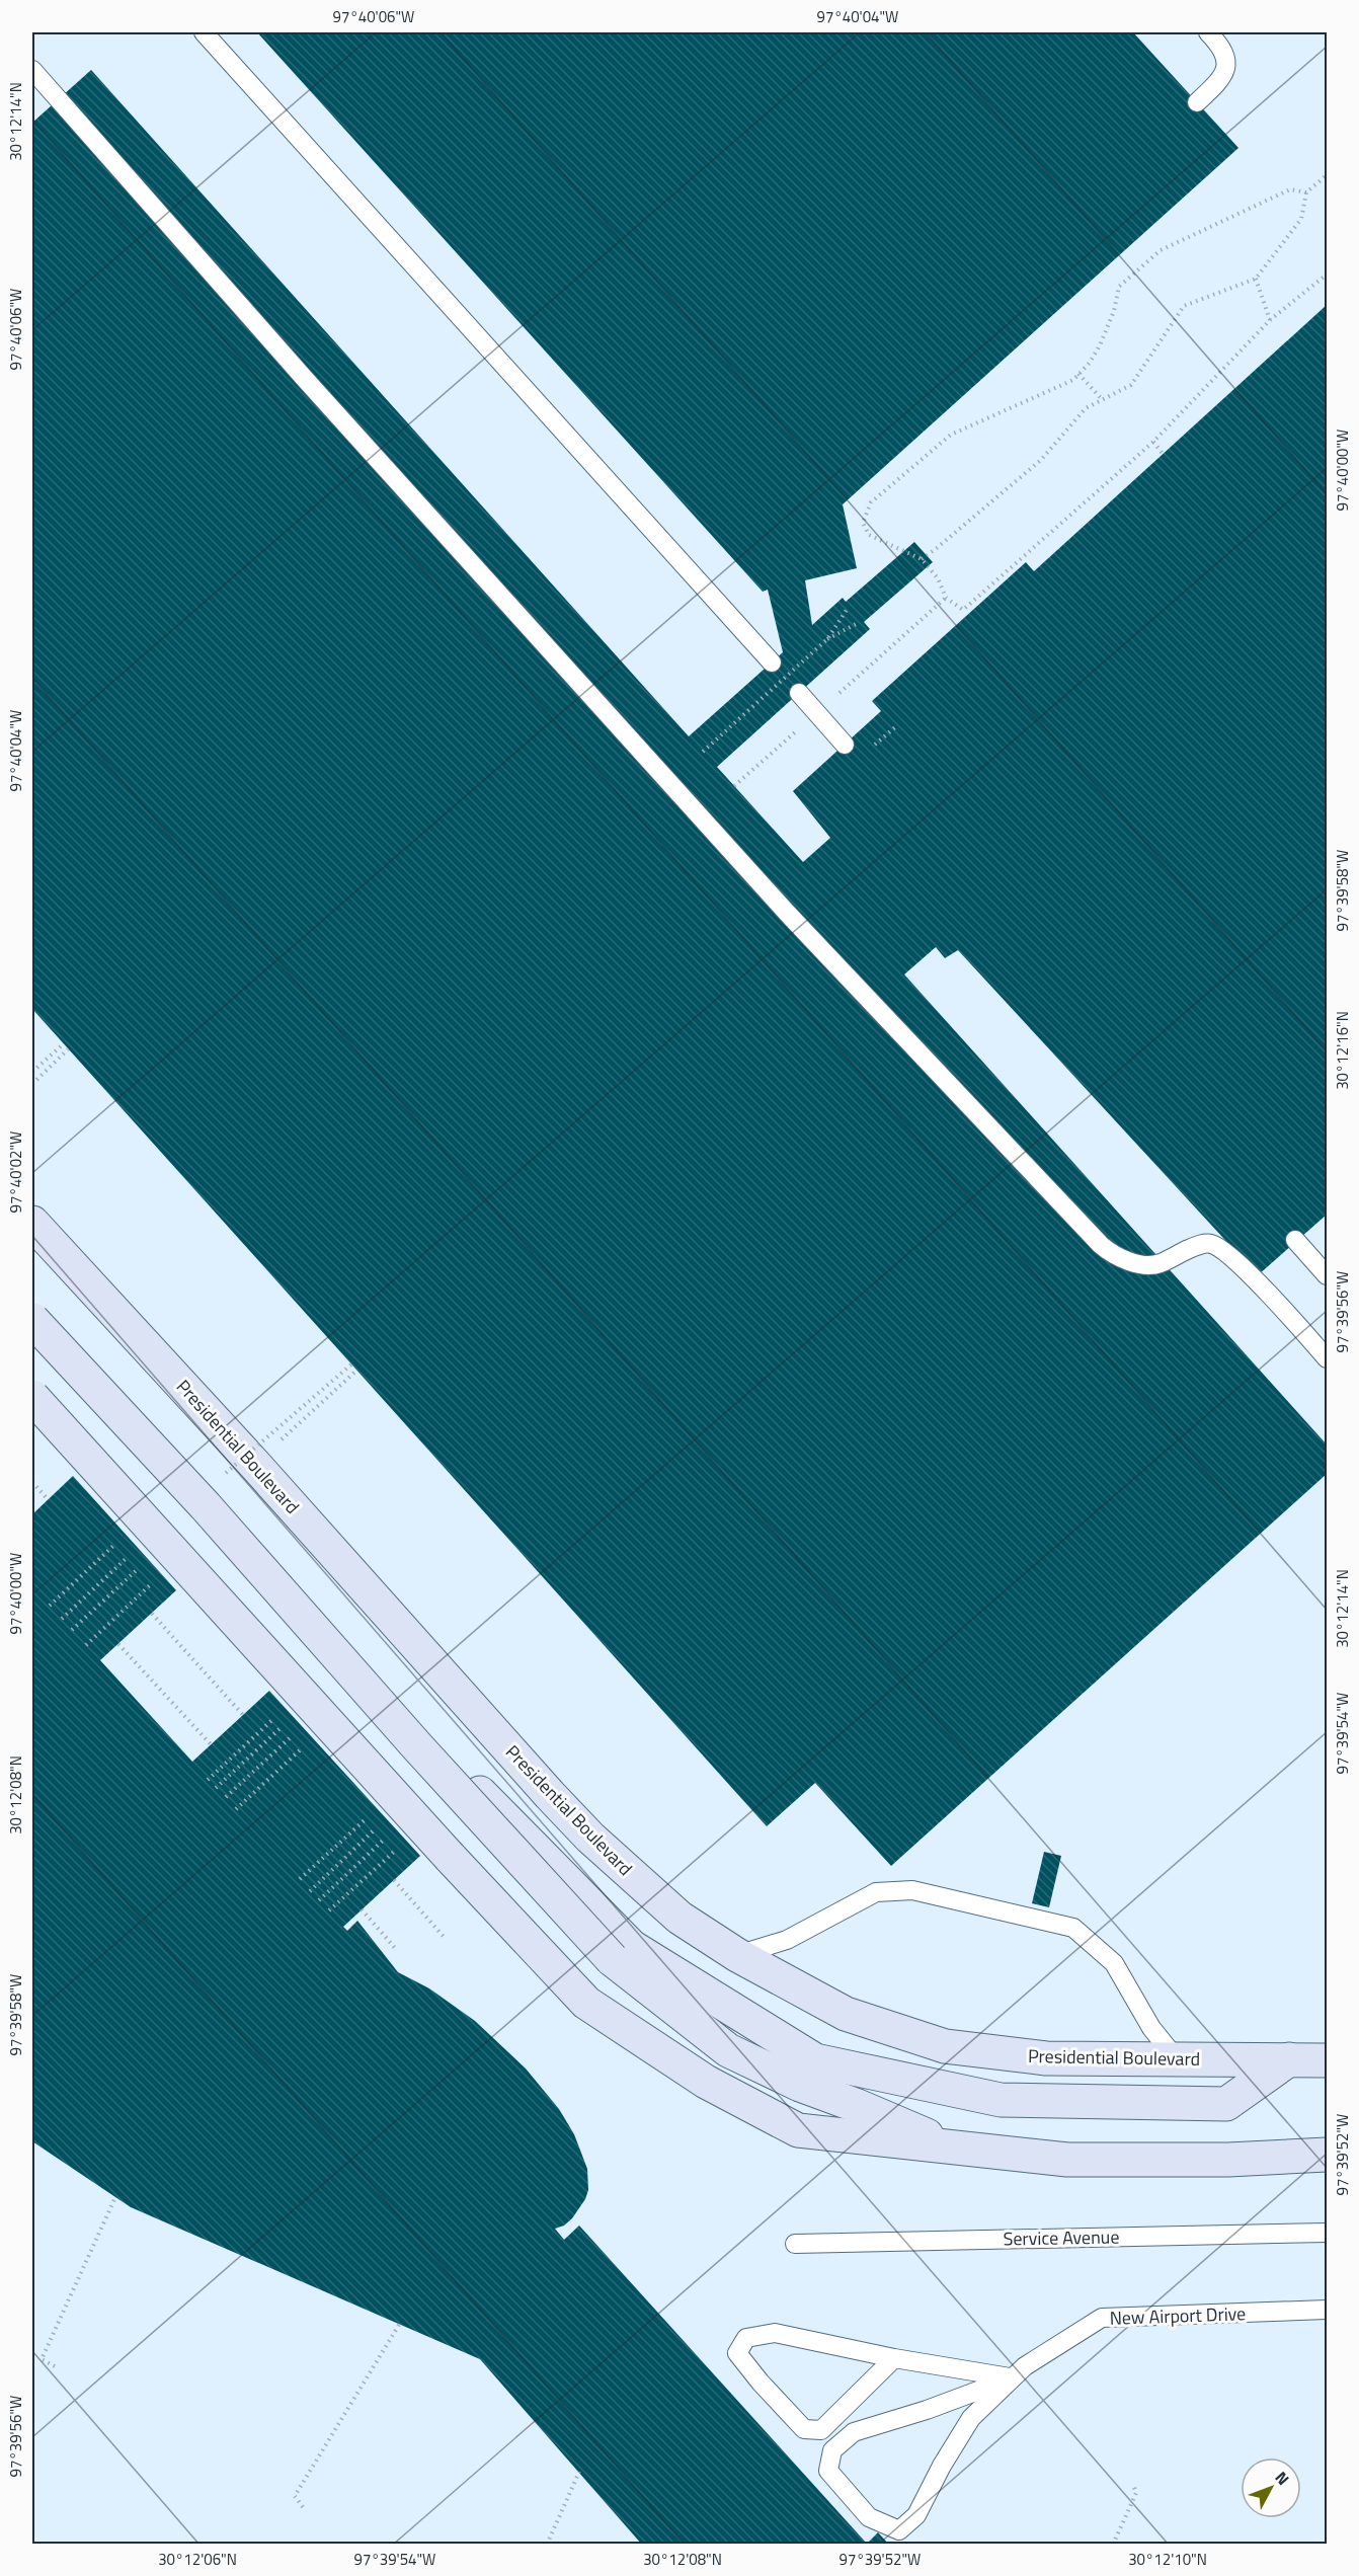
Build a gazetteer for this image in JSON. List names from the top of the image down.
{
  "streets": {
    "main road": ["Presidential Boulevard"],
    "lane": ["Service Avenue", "New Airport Drive"]
  },
  "north": "top right",
  "coordinates": [
    "97°40'06\"W",
    "97°40'04\"W",
    "30°12'14\"N",
    "97°40'00\"W",
    "97°39'58\"W",
    "30°12'16\"N",
    "97°40'02\"W",
    "97°39'56\"W",
    "97°39'54\"W",
    "30°12'08\"N",
    "97°39'52\"W",
    "30°12'06\"N",
    "30°12'10\"N"
  ]
}
